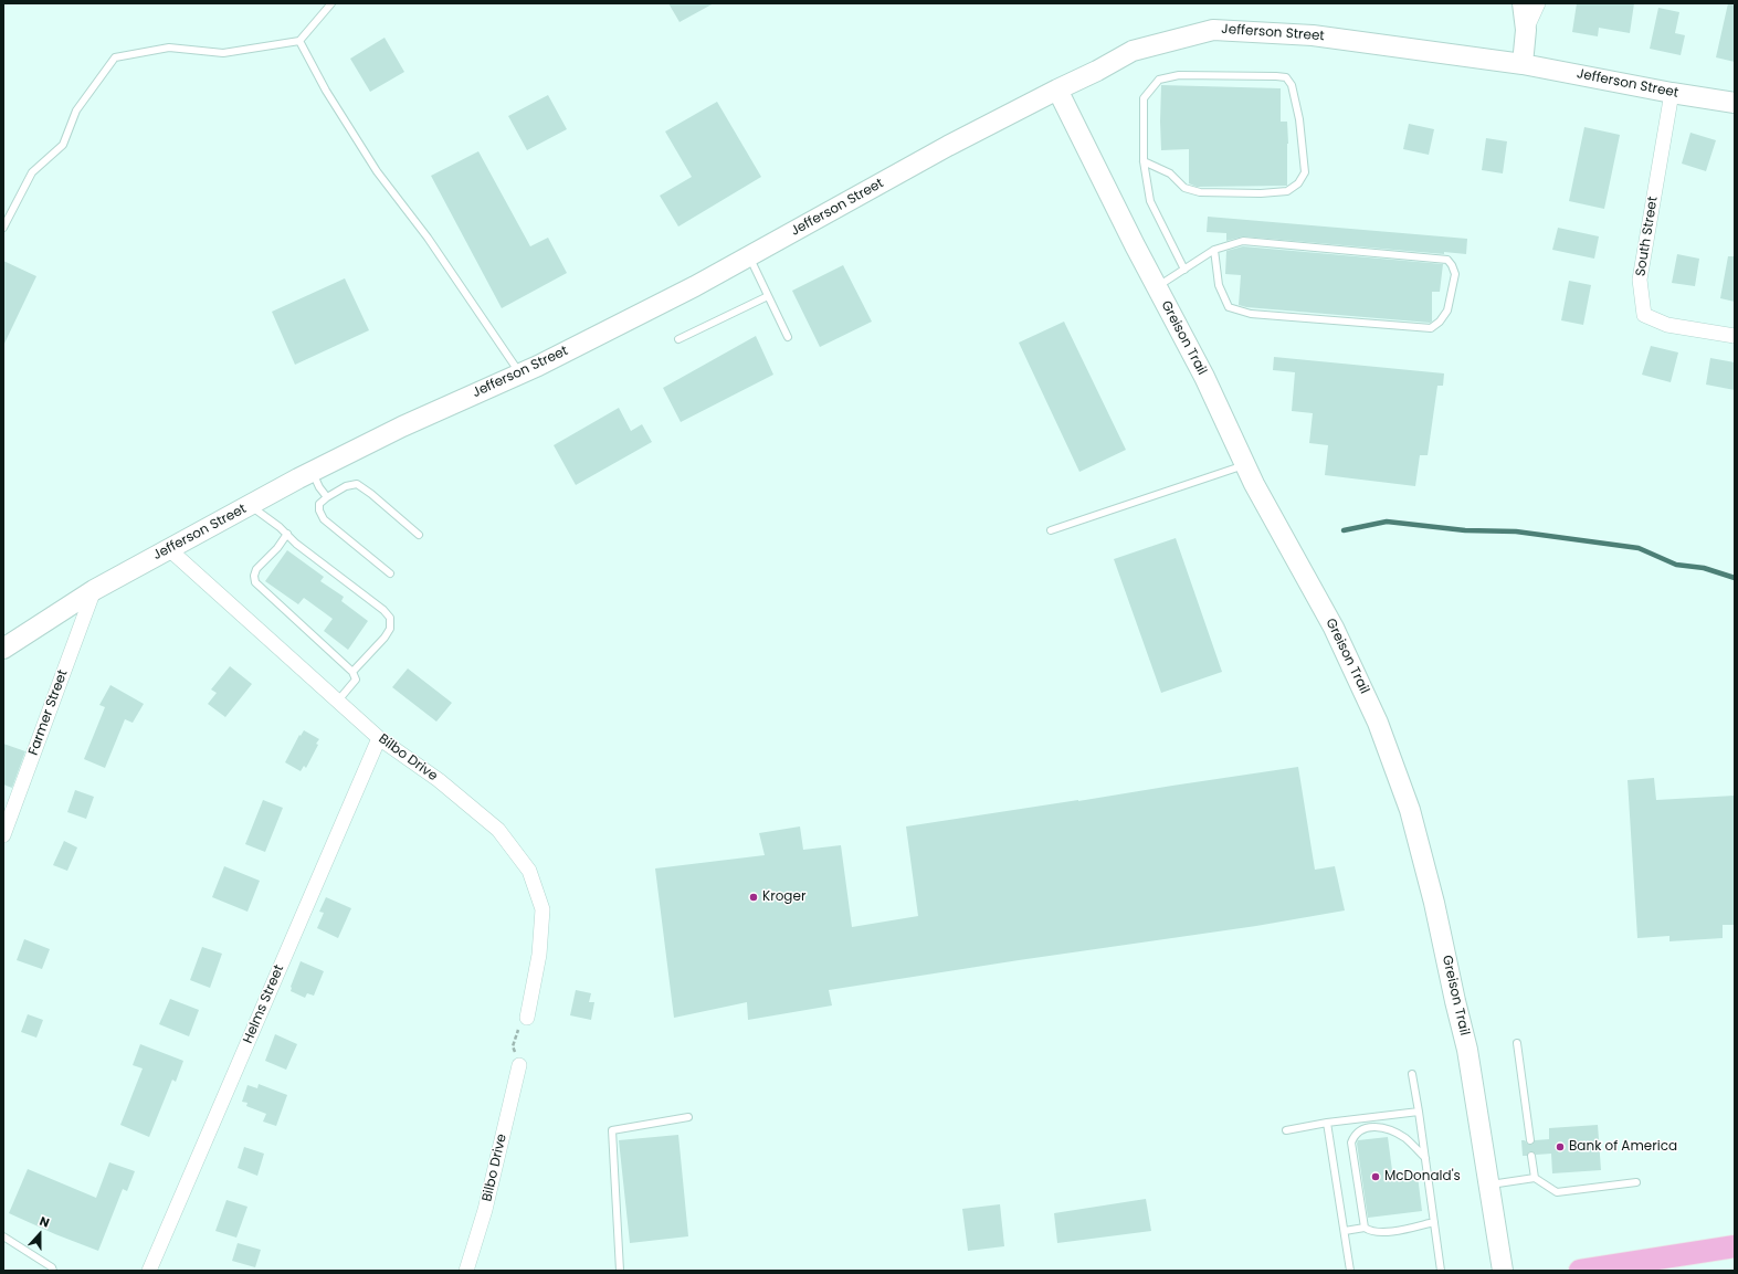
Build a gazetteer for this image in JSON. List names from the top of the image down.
{
  "streets": {
    "street": [
      "Jefferson Street",
      "South Street",
      "Greison Trail",
      "Farmer Street",
      "Bilbo Drive",
      "Helms Street"
    ]
  },
  "crossings": [
    ["Jefferson Street", "South Street"],
    ["Jefferson Street", "Greison Trail"],
    ["Jefferson Street", "Farmer Street"],
    ["Jefferson Street", "Bilbo Drive"],
    ["Bilbo Drive", "Helms Street"]
  ],
  "places": ["Kroger", "Bank of America", "McDonald's"],
  "north": "top"
}
